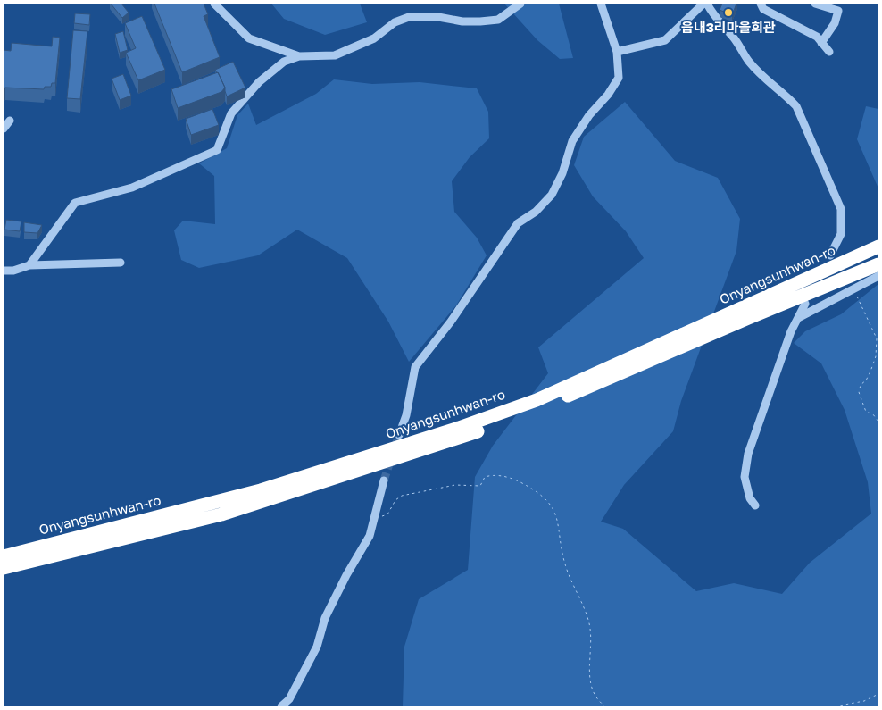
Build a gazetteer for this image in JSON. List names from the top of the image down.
{
  "streets": {
    "highway": ["Onyangsunhwan-ro"]
  },
  "places": ["읍내3리마을회관"]
}
